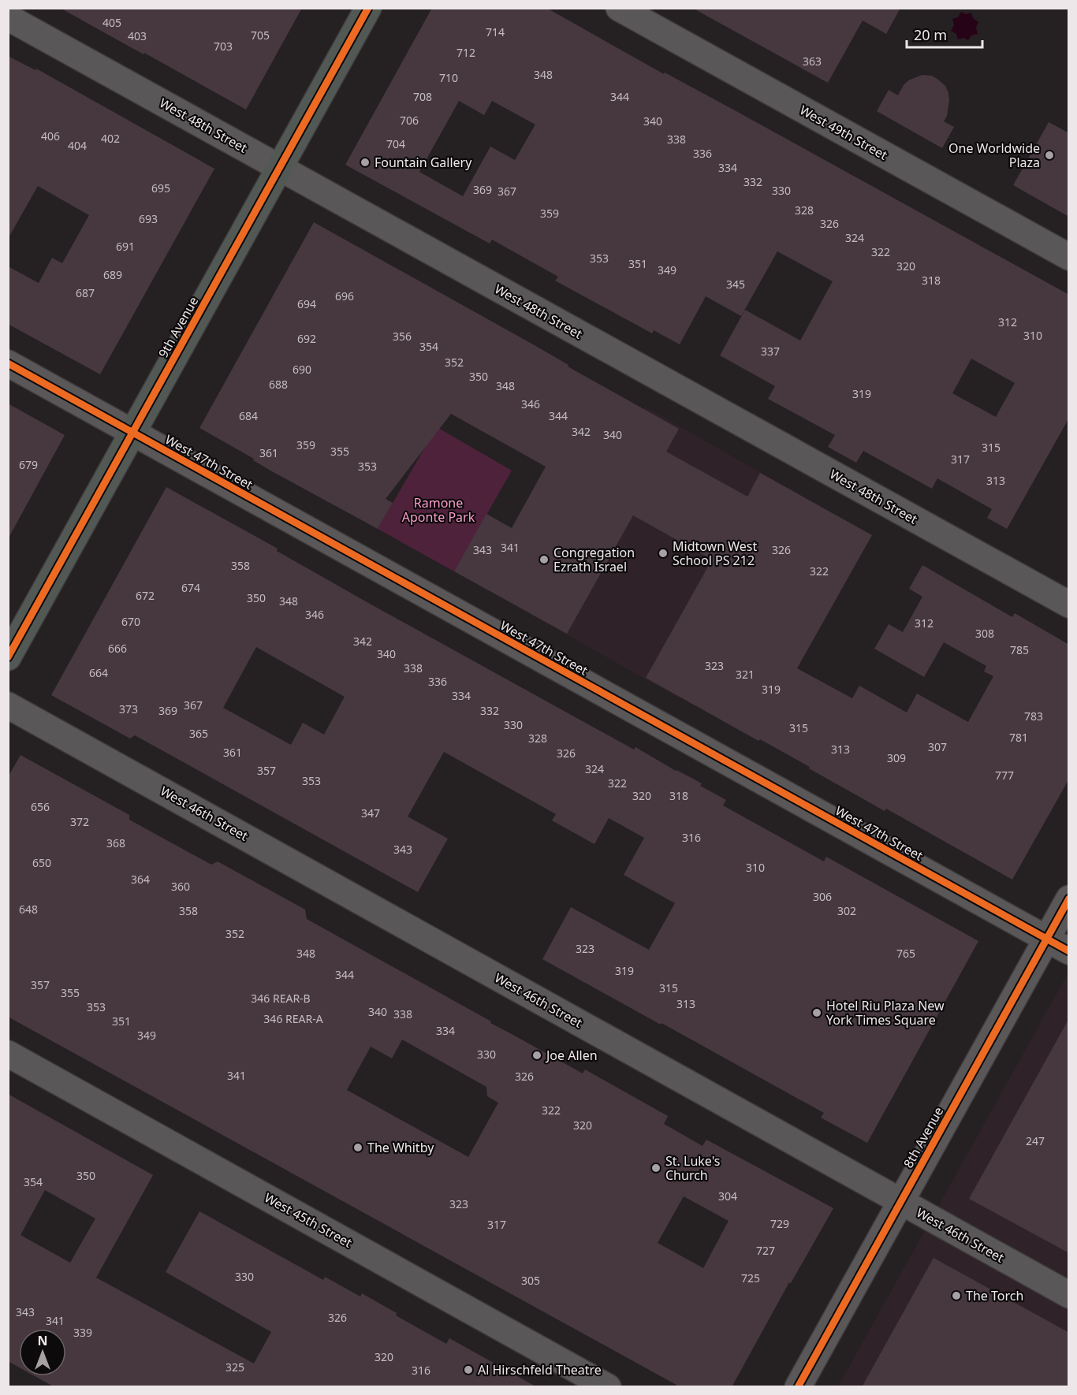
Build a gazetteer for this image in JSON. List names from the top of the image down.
{
  "streets": {
    "main road": [
      "West 48th Street",
      "West 49th Street",
      "9th Avenue",
      "West 47th Street",
      "West 46th Street",
      "8th Avenue",
      "West 45th Street"
    ]
  },
  "crossings": [
    ["West 48th Street", "9th Avenue"],
    ["9th Avenue", "West 47th Street"],
    ["West 47th Street", "8th Avenue"],
    ["West 46th Street", "8th Avenue"]
  ],
  "parks": ["Ramone Aponte Park"],
  "places": [
    "One Worldwide Plaza",
    "Fountain Gallery",
    "Midtown West School PS 212",
    "Congregation Ezrath Israel",
    "Hotel Riu Plaza New York Times Square",
    "Joe Allen",
    "The Whitby",
    "St. Luke's Church",
    "The Torch",
    "Al Hirschfeld Theatre"
  ],
  "house_numbers": [
    "405",
    "714",
    "705",
    "403",
    "703",
    "712",
    "363",
    "348",
    "710",
    "708",
    "344",
    "706",
    "340",
    "406",
    "402",
    "338",
    "704",
    "404",
    "336",
    "334",
    "332",
    "695",
    "369",
    "330",
    "367",
    "328",
    "359",
    "693",
    "326",
    "324",
    "691",
    "322",
    "353",
    "351",
    "320",
    "349",
    "689",
    "318",
    "345",
    "687",
    "696",
    "694",
    "312",
    "310",
    "356",
    "692",
    "354",
    "337",
    "352",
    "690",
    "350",
    "688",
    "348",
    "319",
    "346",
    "684",
    "344",
    "342",
    "340",
    "359",
    "315",
    "355",
    "361",
    "317",
    "679",
    "353",
    "313",
    "341",
    "343",
    "326",
    "358",
    "322",
    "674",
    "672",
    "350",
    "348",
    "346",
    "670",
    "312",
    "308",
    "342",
    "666",
    "785",
    "340",
    "323",
    "338",
    "664",
    "321",
    "336",
    "319",
    "334",
    "367",
    "373",
    "369",
    "332",
    "783",
    "330",
    "315",
    "365",
    "781",
    "328",
    "307",
    "313",
    "361",
    "326",
    "309",
    "324",
    "357",
    "777",
    "353",
    "322",
    "320",
    "318",
    "656",
    "347",
    "372",
    "316",
    "368",
    "343",
    "650",
    "310",
    "364",
    "360",
    "306",
    "648",
    "358",
    "302",
    "352",
    "323",
    "348",
    "765",
    "319",
    "344",
    "357",
    "315",
    "355",
    "346 REAR-B",
    "313",
    "353",
    "340",
    "338",
    "346 REAR-A",
    "351",
    "334",
    "349",
    "330",
    "341",
    "326",
    "322",
    "320",
    "247",
    "350",
    "354",
    "304",
    "323",
    "729",
    "317",
    "727",
    "330",
    "725",
    "305",
    "343",
    "326",
    "341",
    "339",
    "320",
    "325",
    "316"
  ],
  "scale_bar": "20 m",
  "north": "top"
}
